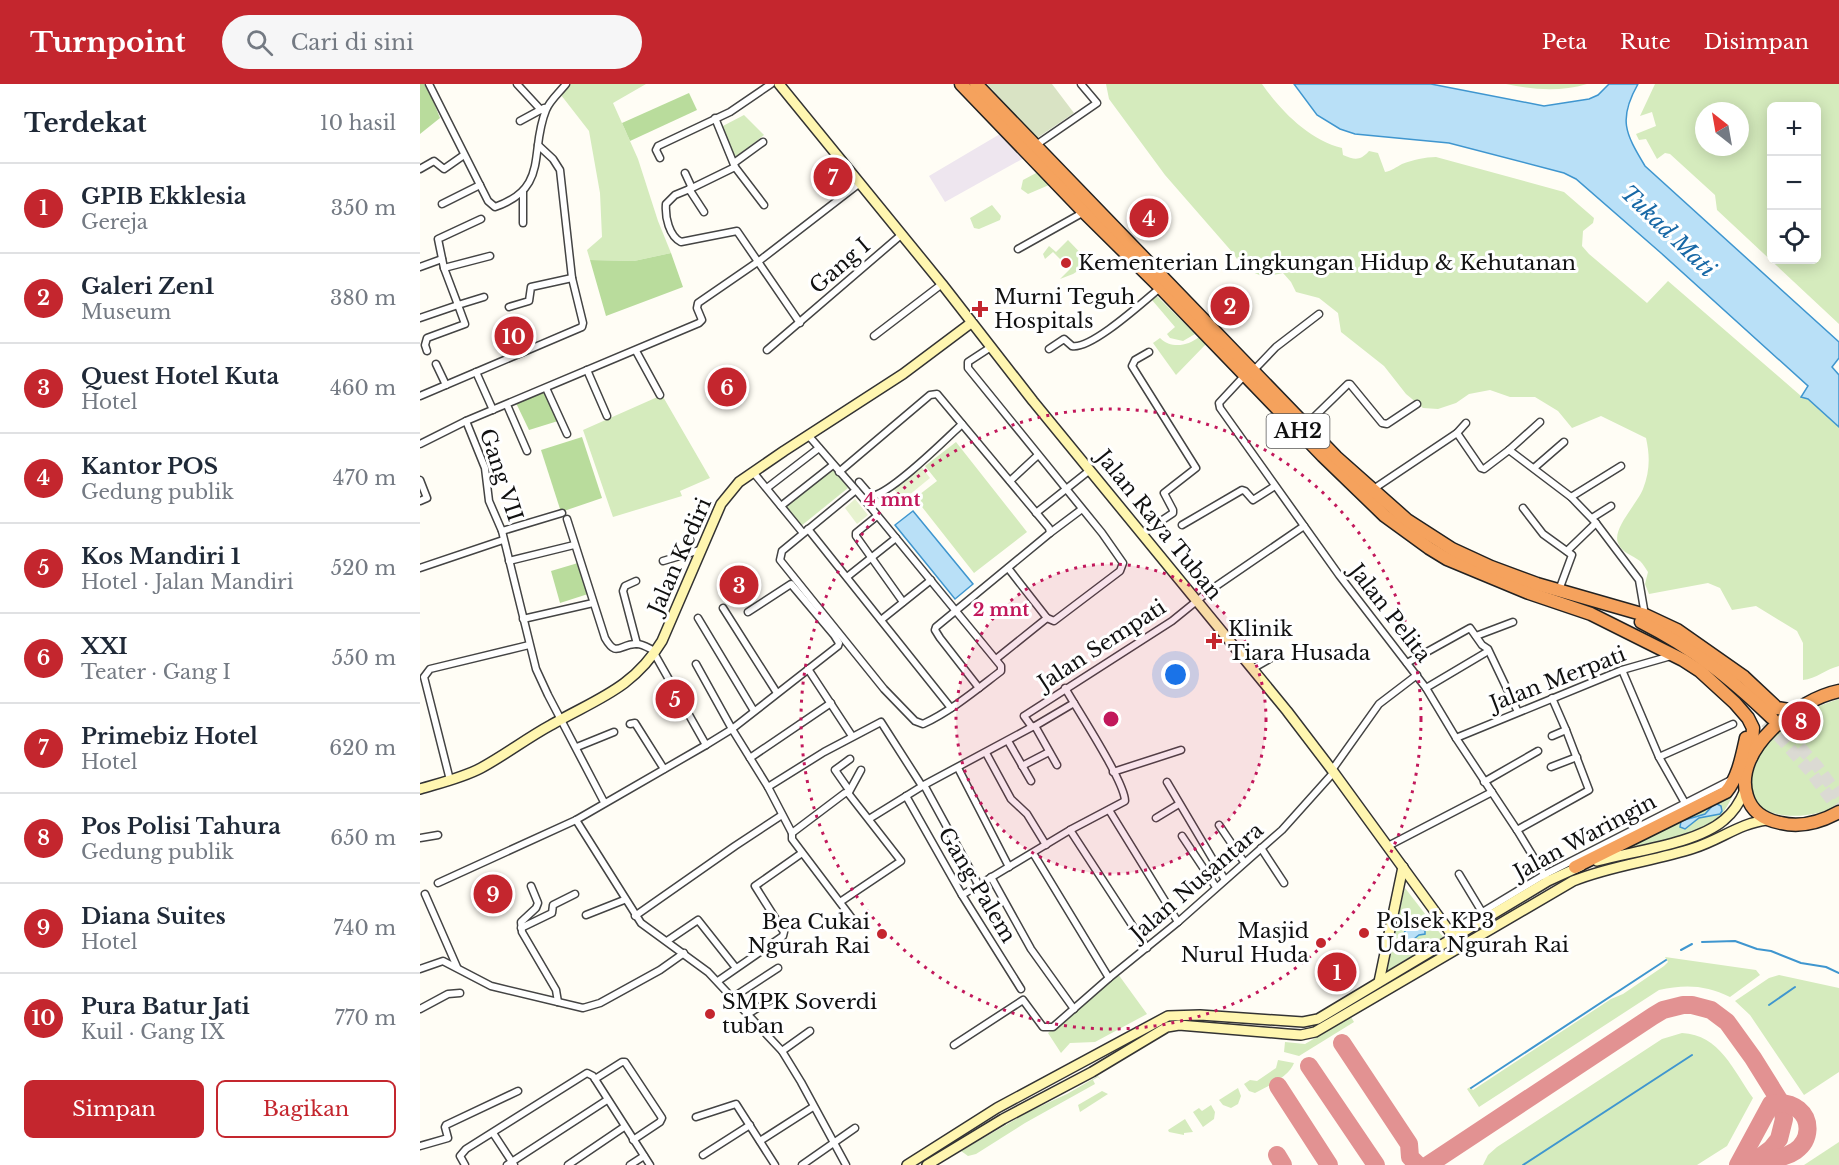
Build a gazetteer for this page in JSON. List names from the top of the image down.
{
  "streets": {
    "highway": ["AH2"],
    "main road": ["Jalan Raya Tuban", "Jalan Kediri"],
    "street": [
      "Gang I",
      "Gang VII",
      "Jalan Pelita",
      "Jalan Sempati",
      "Jalan Merpati",
      "Jalan Waringin",
      "Jalan Nusantara",
      "Gang Palem"
    ]
  },
  "crossings": [
    ["Gang I", "Jalan Raya Tuban"],
    ["AH2", "Jalan Pelita"],
    ["Gang VII", "Jalan Kediri"],
    ["Jalan Raya Tuban", "Jalan Kediri"],
    ["Jalan Raya Tuban", "Jalan Sempati"],
    ["Jalan Raya Tuban", "Jalan Waringin"],
    ["Jalan Raya Tuban", "Jalan Nusantara"],
    ["Jalan Pelita", "Jalan Sempati"],
    ["Jalan Pelita", "Jalan Merpati"],
    ["Jalan Pelita", "Jalan Waringin"],
    ["Jalan Pelita", "Jalan Nusantara"]
  ],
  "water": ["Tukad Mati"],
  "places": {
    "other": [
      "Kementerian Lingkungan Hidup & Kehutanan",
      "Polsek KP3 Udara Ngurah Rai",
      "Bea Cukai Ngurah Rai",
      "Masjid Nurul Huda",
      "SMPK Soverdi tuban"
    ],
    "health": ["Murni Teguh Hospitals", "Klinik Tiara Husada"]
  },
  "north": "top left",
  "page": {
    "header": "Turnpoint",
    "search": "Cari di sini",
    "nav": ["Peta", "Rute", "Disimpan"],
    "heading": ["Terdekat", "10 hasil"],
    "map_buttons": ["+", "−"],
    "pins": [
      "7",
      "4",
      "2",
      "10",
      "6",
      "3",
      "5",
      "8",
      "9",
      "1"
    ],
    "list": [
      {
        "mark": "1",
        "name": "GPIB Ekklesia",
        "note": "Gereja",
        "value": "350 m"
      },
      {
        "mark": "2",
        "name": "Galeri Zen1",
        "note": "Museum",
        "value": "380 m"
      },
      {
        "mark": "3",
        "name": "Quest Hotel Kuta",
        "note": "Hotel",
        "value": "460 m"
      },
      {
        "mark": "4",
        "name": "Kantor POS",
        "note": "Gedung publik",
        "value": "470 m"
      },
      {
        "mark": "5",
        "name": "Kos Mandiri 1",
        "note": "Hotel · Jalan Mandiri",
        "value": "520 m"
      },
      {
        "mark": "6",
        "name": "XXI",
        "note": "Teater · Gang I",
        "value": "550 m"
      },
      {
        "mark": "7",
        "name": "Primebiz Hotel",
        "note": "Hotel",
        "value": "620 m"
      },
      {
        "mark": "8",
        "name": "Pos Polisi Tahura",
        "note": "Gedung publik",
        "value": "650 m"
      },
      {
        "mark": "9",
        "name": "Diana Suites",
        "note": "Hotel",
        "value": "740 m"
      },
      {
        "mark": "10",
        "name": "Pura Batur Jati",
        "note": "Kuil · Gang IX",
        "value": "770 m"
      }
    ],
    "buttons": ["Simpan", "Bagikan"]
  },
  "rings": ["4 mnt", "2 mnt"]
}
